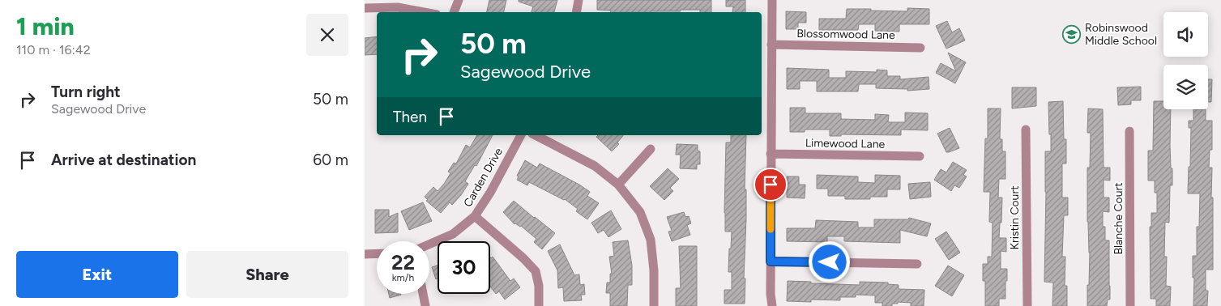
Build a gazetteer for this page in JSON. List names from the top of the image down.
{
  "streets": {
    "street": [
      "Blossomwood Lane",
      "Limewood Lane",
      "Carden Drive",
      "Kristin Court",
      "Blanche Court"
    ]
  },
  "places": {
    "school or university": ["Robinswood Middle School"]
  },
  "page": {
    "heading": ["1 min", "110 m · 16:42"],
    "turn": ["50 m", "Sagewood Drive"],
    "list": [
      {
        "name": "Turn right",
        "note": "Sagewood Drive",
        "value": "50 m"
      },
      {
        "name": "Arrive at destination",
        "value": "60 m"
      }
    ],
    "then": "Then",
    "speed": "22 km/h",
    "limit": "30",
    "buttons": ["Exit", "Share"]
  }
}
